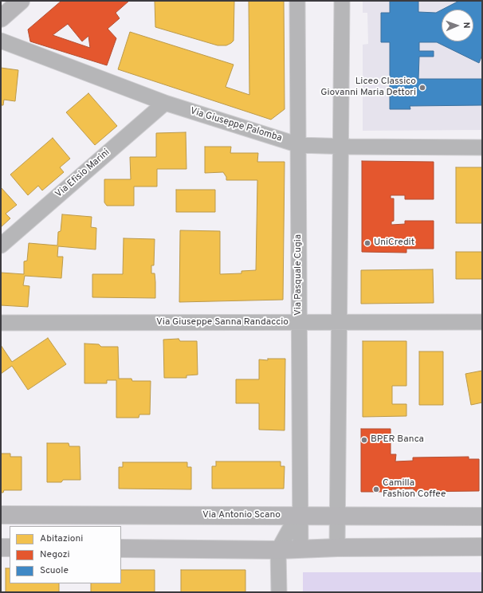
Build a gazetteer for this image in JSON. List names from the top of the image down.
{
  "streets": {
    "street": [
      "Via Giuseppe Palomba",
      "Via Efisio Marini",
      "Via Pasquale Cugia",
      "Via Giuseppe Sanna Randaccio",
      "Via Antonio Scano"
    ]
  },
  "crossings": [
    ["Via Giuseppe Palomba", "Via Efisio Marini"],
    ["Via Giuseppe Palomba", "Via Pasquale Cugia"],
    ["Via Pasquale Cugia", "Via Giuseppe Sanna Randaccio"],
    ["Via Pasquale Cugia", "Via Antonio Scano"]
  ],
  "places": [
    "Liceo Classico Giovanni Maria Dettori",
    "UniCredit",
    "BPER Banca",
    "Camilla Fashion Coffee"
  ],
  "legend": ["Abitazioni", "Negozi", "Scuole"],
  "north": "right"
}
